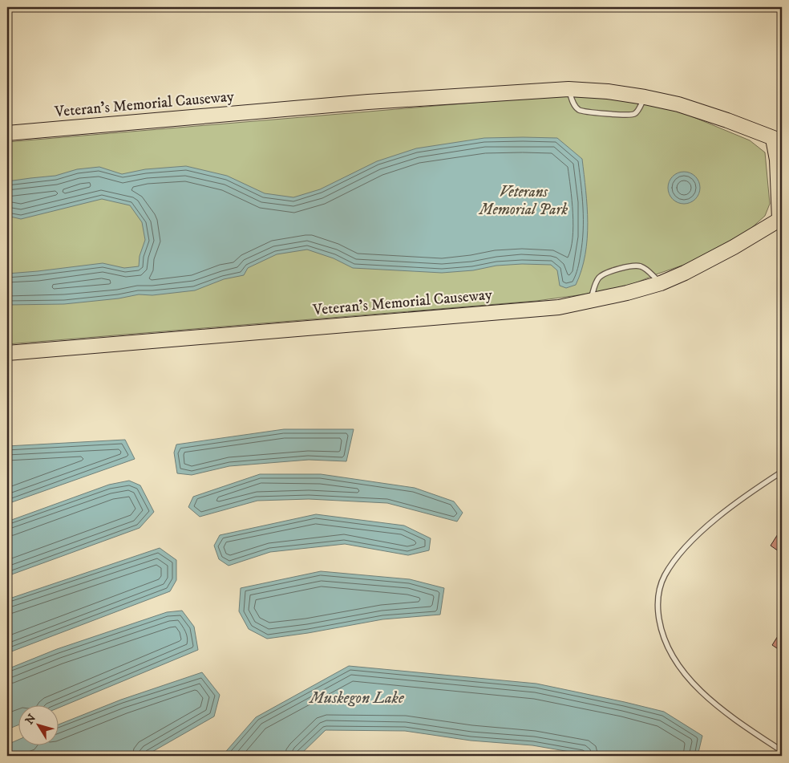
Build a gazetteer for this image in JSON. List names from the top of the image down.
{
  "streets": {
    "main road": ["Veteran's Memorial Causeway"]
  },
  "water": ["Muskegon Lake"],
  "parks": ["Veterans Memorial Park"],
  "north": "top left"
}
